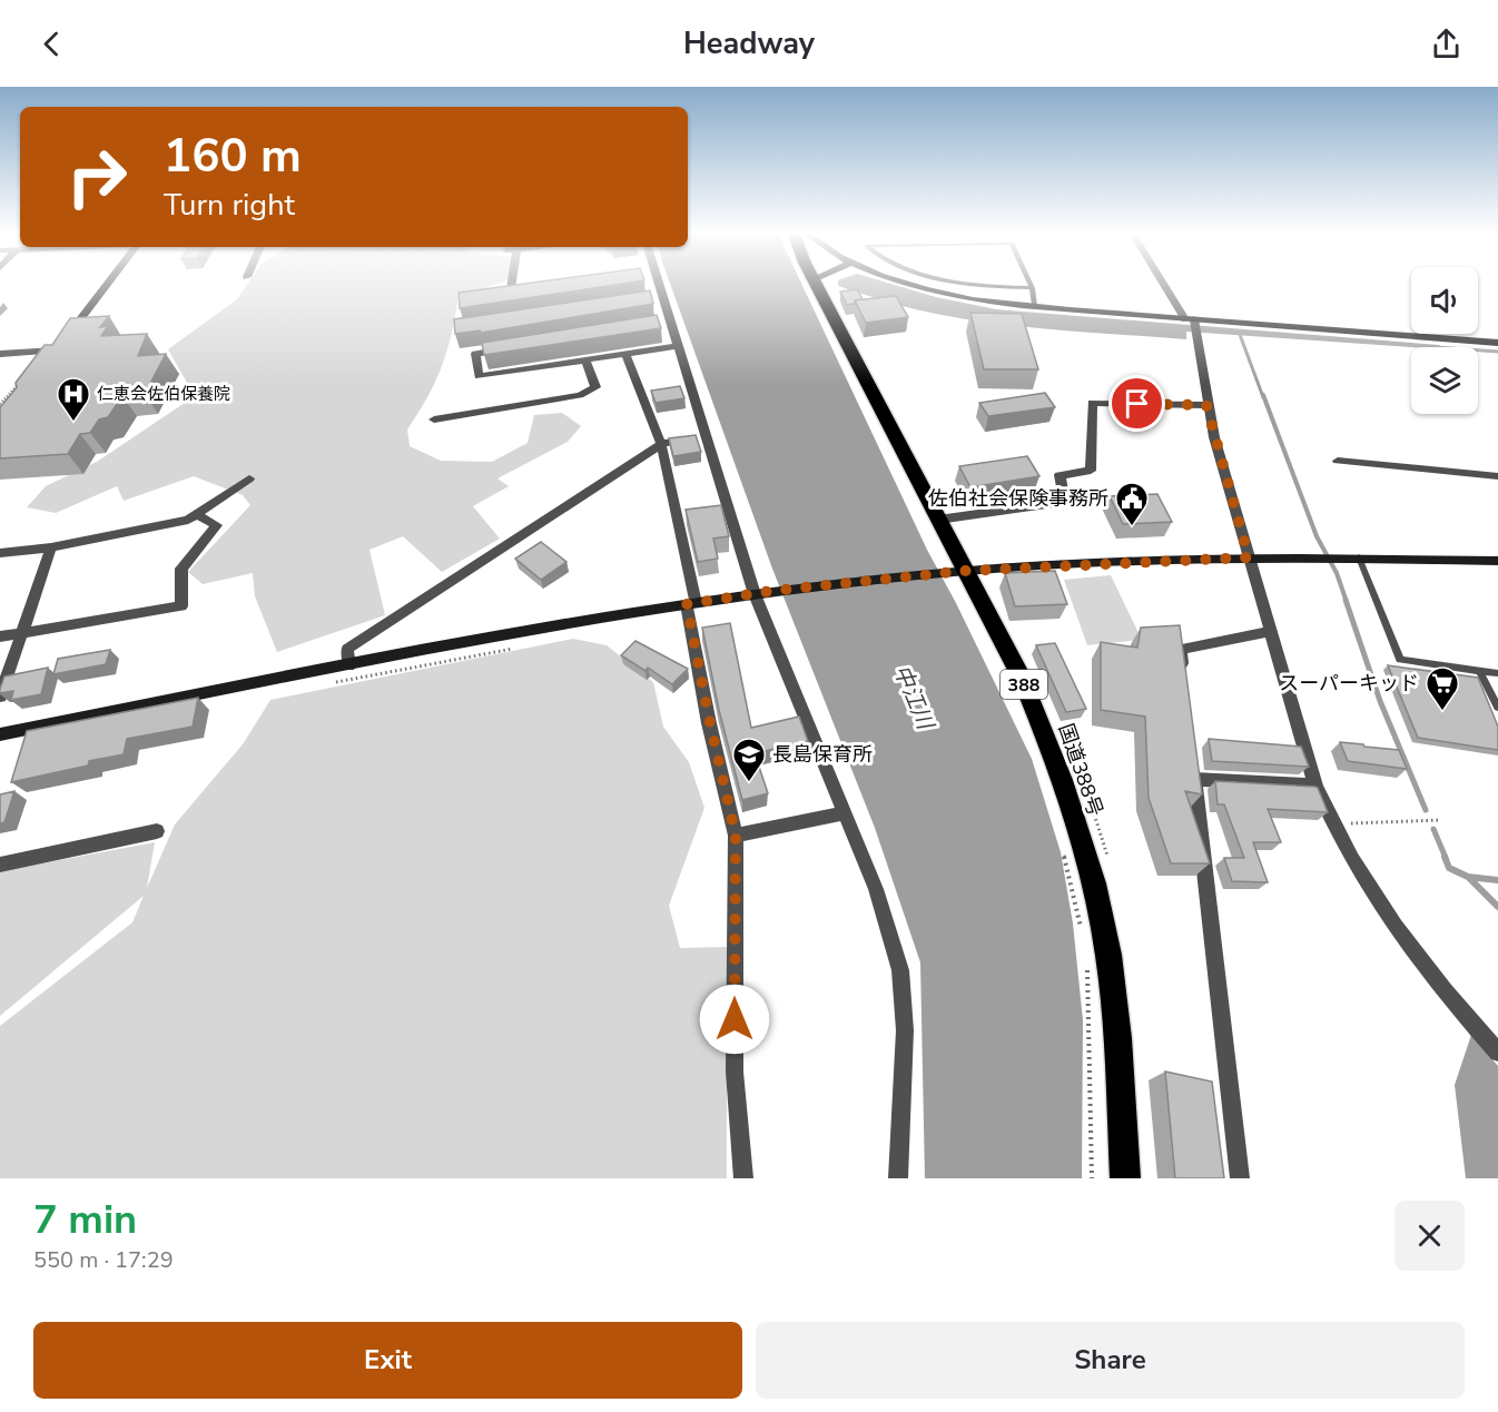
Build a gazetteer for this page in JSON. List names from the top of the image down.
{
  "streets": {
    "highway": ["388", "国道388号"]
  },
  "water": ["中江川"],
  "places": {
    "hospital": ["仁恵会佐伯保養院"],
    "public building": ["佐伯社会保険事務所"],
    "supermarket": ["スーパーキッド"],
    "school or university": ["長島保育所"]
  },
  "page": {
    "header": "Headway",
    "turn": ["160 m", "Turn right"],
    "heading": ["7 min", "550 m · 17:29"],
    "buttons": ["Exit", "Share"]
  }
}
